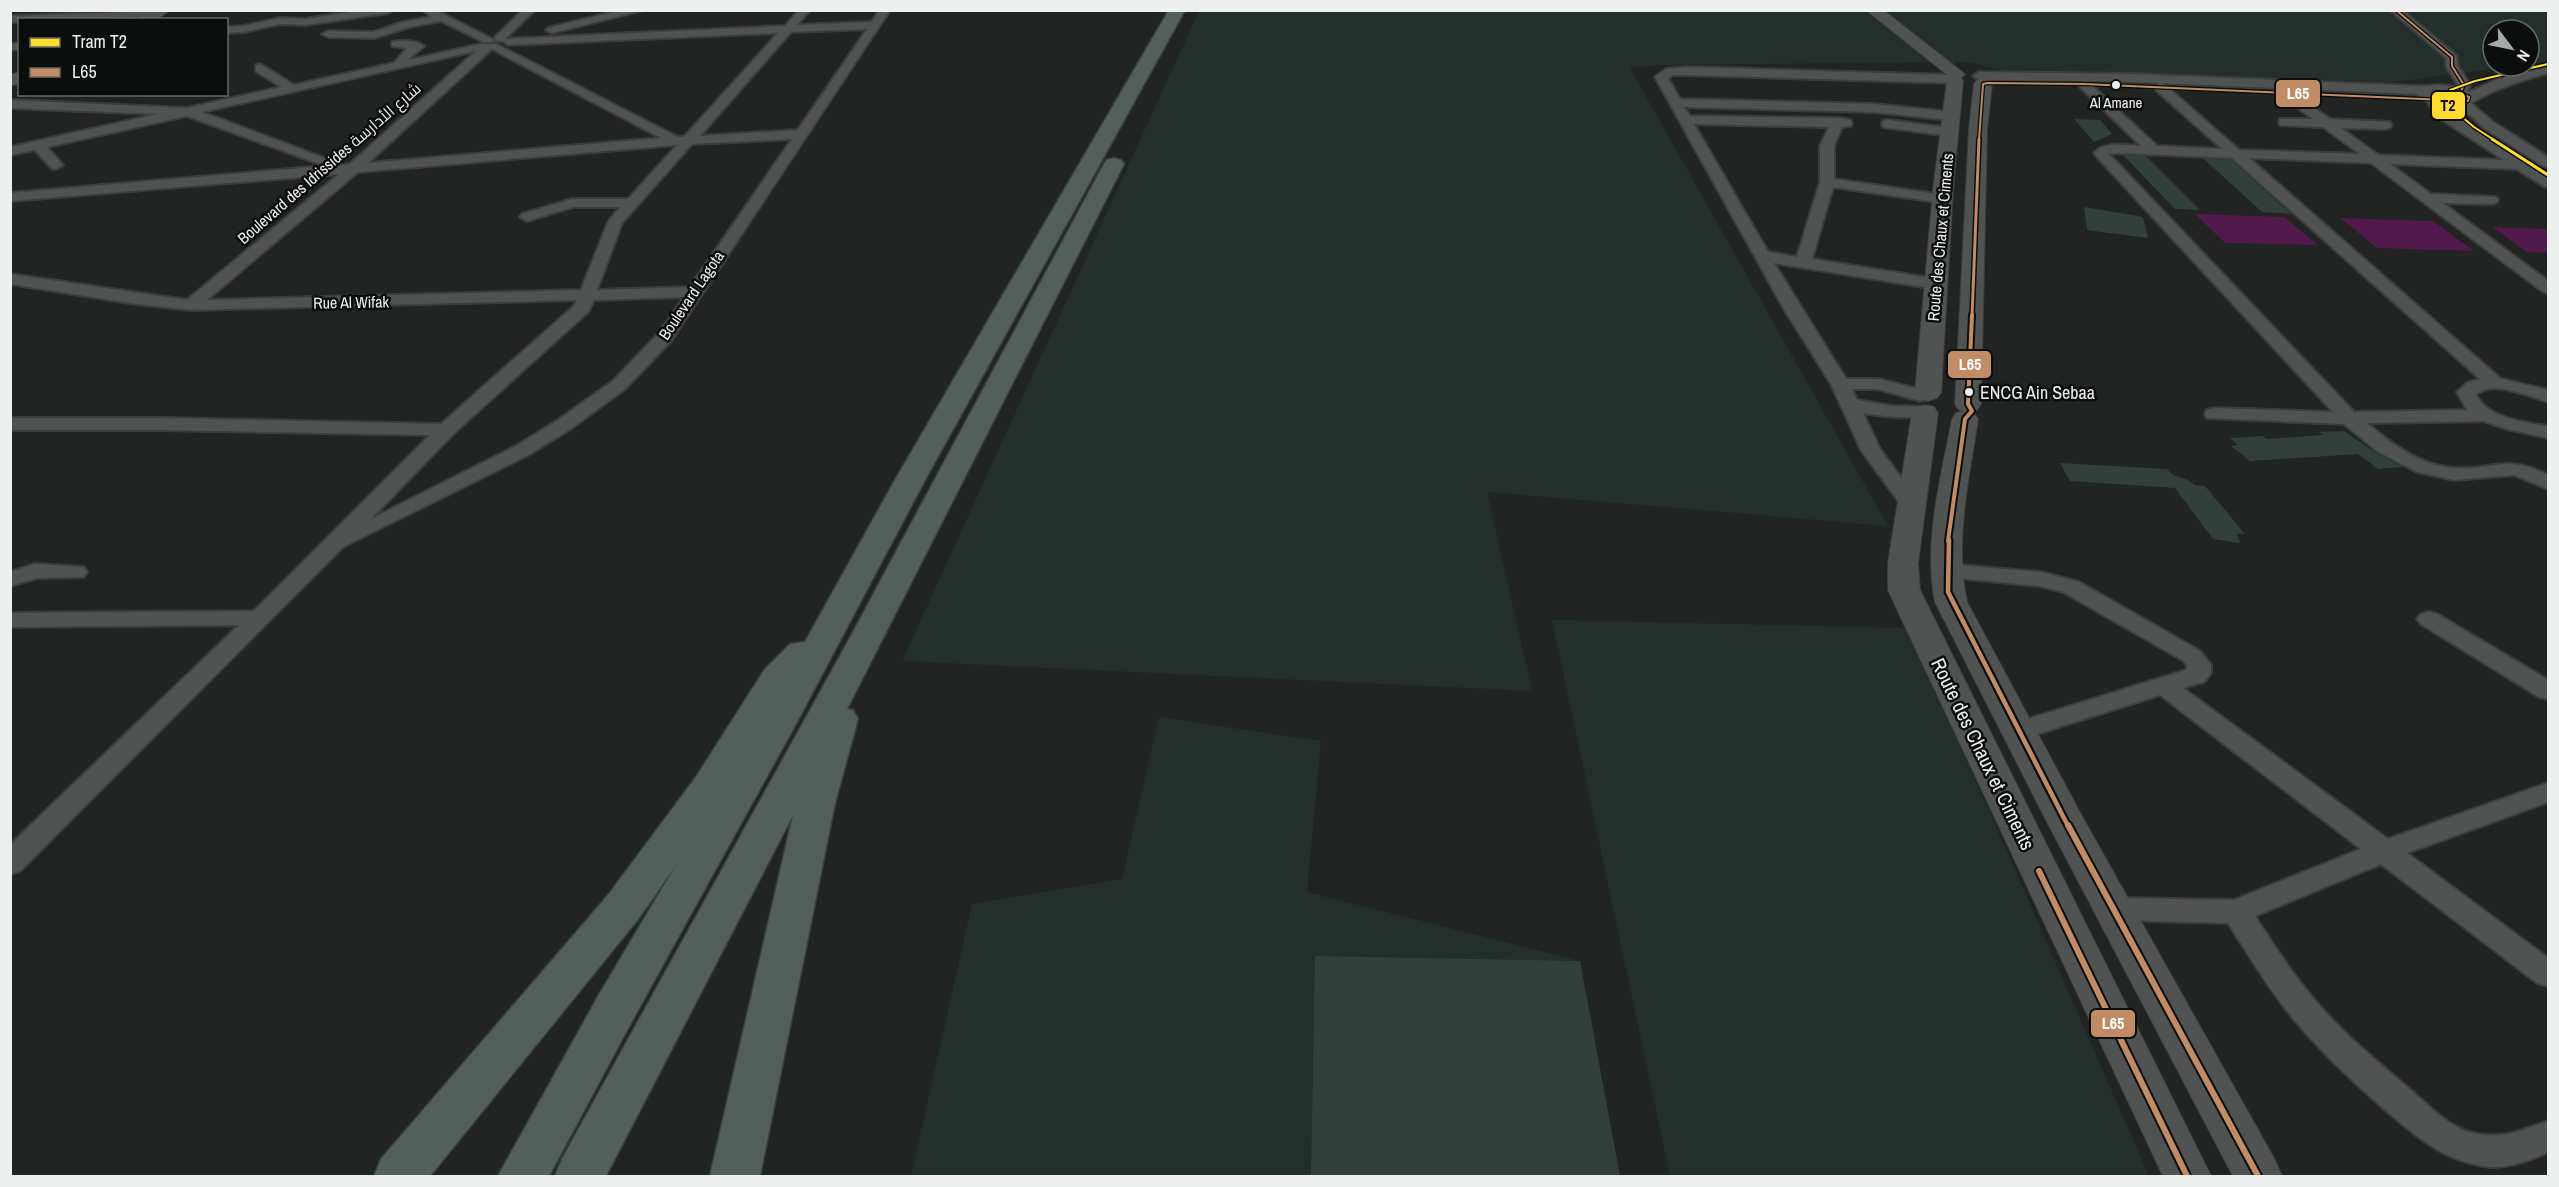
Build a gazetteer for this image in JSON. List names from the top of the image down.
{
  "streets": {
    "street": [
      "Boulevard des Idrissides شارع الأدارسة",
      "Route des Chaux et Ciments",
      "Boulevard Lagota",
      "Rue Al Wifak"
    ]
  },
  "crossings": [
    ["Boulevard des Idrissides شارع الأدارسة", "Rue Al Wifak"],
    ["Boulevard Lagota", "Rue Al Wifak"]
  ],
  "places": ["Al Amane", "ENCG Ain Sebaa"],
  "lines": ["transit line L65", "tram line T2"],
  "legend": ["Tram T2", "L65"],
  "north": "bottom right"
}
